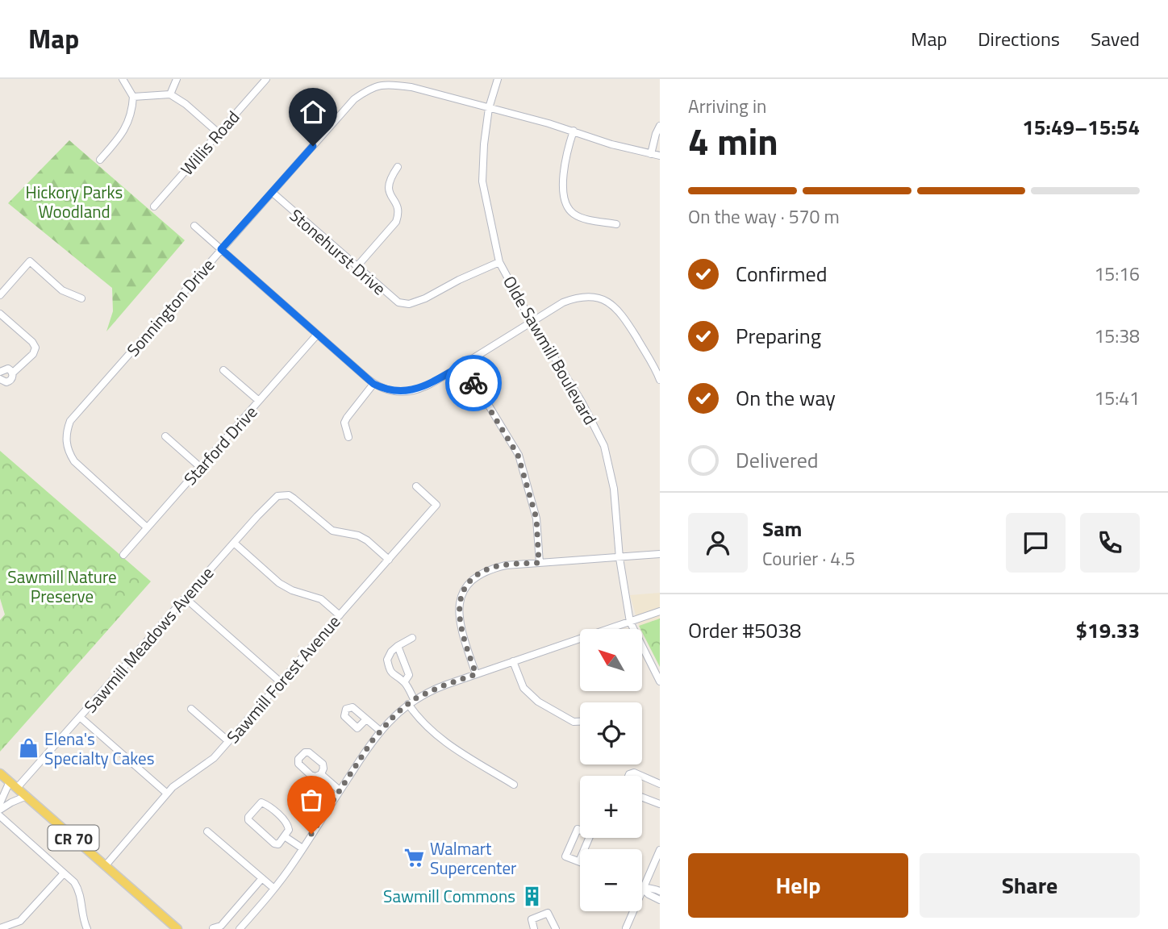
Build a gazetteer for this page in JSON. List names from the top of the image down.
{
  "streets": {
    "main road": ["CR 70"],
    "street": [
      "Willis Road",
      "Stonehurst Drive",
      "Sonnington Drive",
      "Olde Sawmill Boulevard",
      "Starford Drive",
      "Sawmill Meadows Avenue",
      "Sawmill Forest Avenue"
    ]
  },
  "crossings": [
    ["Stonehurst Drive", "Sonnington Drive"],
    ["Stonehurst Drive", "Olde Sawmill Boulevard"],
    ["Sonnington Drive", "Olde Sawmill Boulevard"],
    ["Sonnington Drive", "Starford Drive"],
    ["Sawmill Meadows Avenue", "Sawmill Forest Avenue"],
    ["Sawmill Meadows Avenue", "CR 70"],
    ["Sawmill Forest Avenue", "CR 70"]
  ],
  "parks": ["Hickory Parks Woodland", "Sawmill Nature Preserve"],
  "places": {
    "shop": ["Elena's Specialty Cakes"],
    "supermarket": ["Walmart Supercenter"],
    "building": ["Sawmill Commons"]
  },
  "north": "top left",
  "page": {
    "header": "Map",
    "nav": ["Map", "Directions", "Saved"],
    "heading": ["4 min", "Arriving in", "15:49–15:54"],
    "panel": [
      "Sam",
      "Courier · 4.5",
      "Order #5038",
      "$19.33"
    ],
    "bar": "On the way · 570 m",
    "list": [
      ["Confirmed", "15:16"],
      ["Preparing", "15:38"],
      ["On the way", "15:41"],
      "Delivered"
    ],
    "map_buttons": ["+", "−"],
    "buttons": ["Help", "Share"]
  }
}
